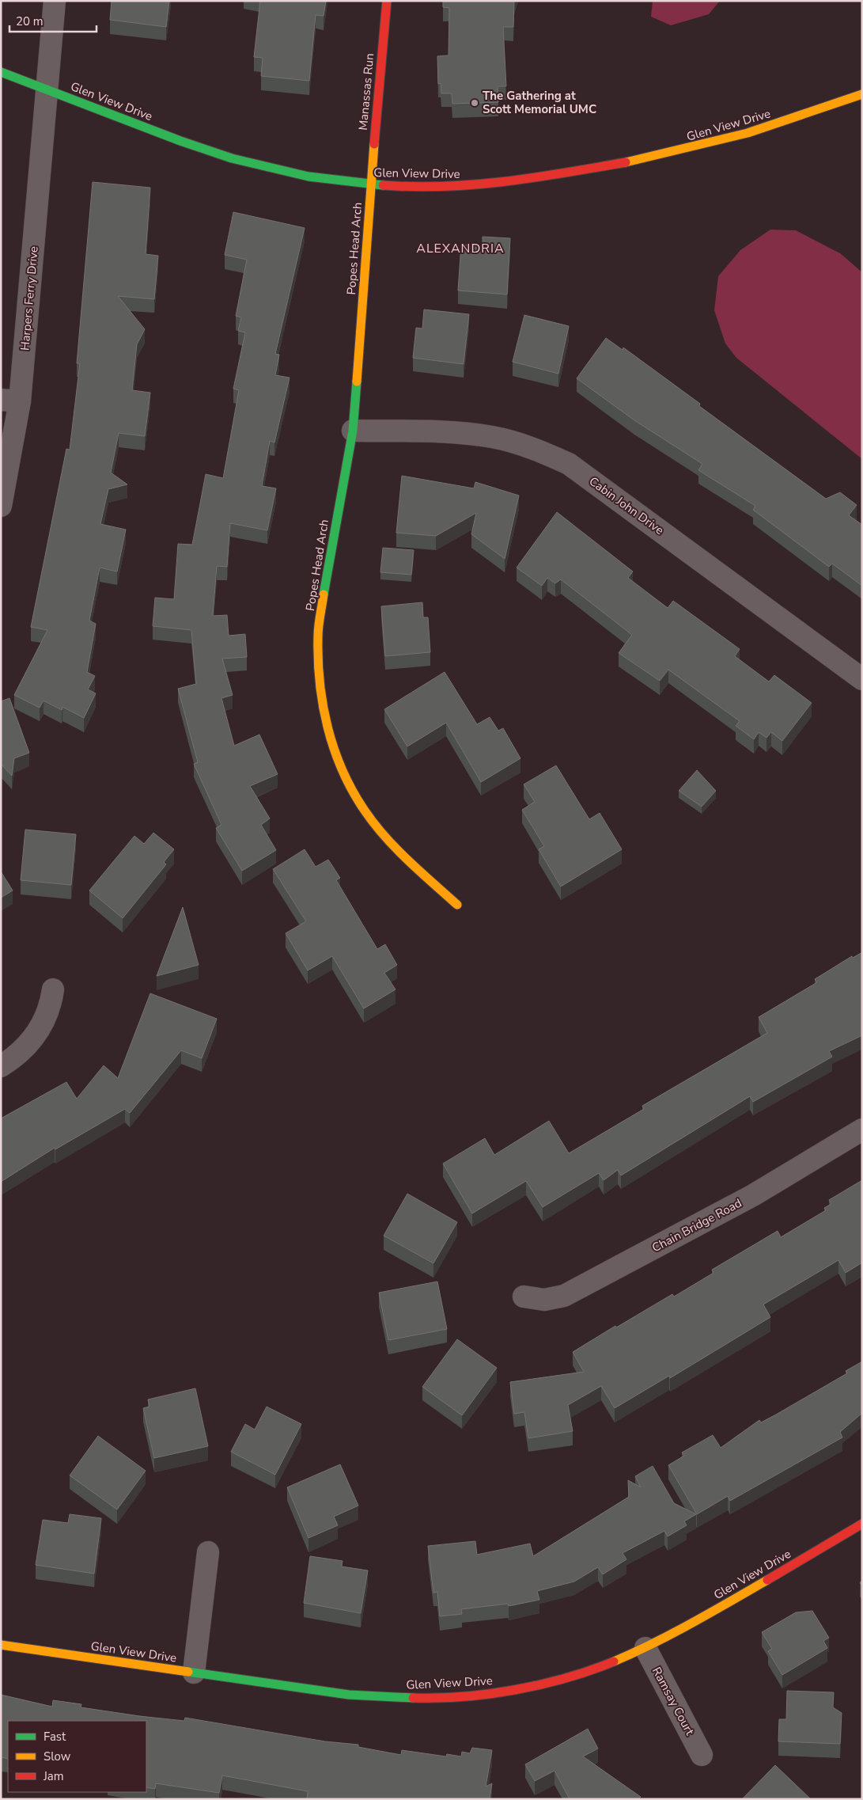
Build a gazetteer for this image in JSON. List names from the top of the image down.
{
  "streets": {
    "street": [
      "Manassas Run",
      "Glen View Drive",
      "Popes Head Arch",
      "Harpers Ferry Drive",
      "Cabin John Drive",
      "Chain Bridge Road",
      "Ramsay Court"
    ]
  },
  "crossings": [
    ["Manassas Run", "Glen View Drive"],
    ["Manassas Run", "Popes Head Arch"],
    ["Glen View Drive", "Popes Head Arch"],
    ["Glen View Drive", "Harpers Ferry Drive"],
    ["Glen View Drive", "Ramsay Court"],
    ["Popes Head Arch", "Cabin John Drive"]
  ],
  "districts": ["ALEXANDRIA"],
  "places": ["The Gathering at Scott Memorial UMC"],
  "legend": ["Fast", "Slow", "Jam"],
  "scale_bar": "20 m"
}
